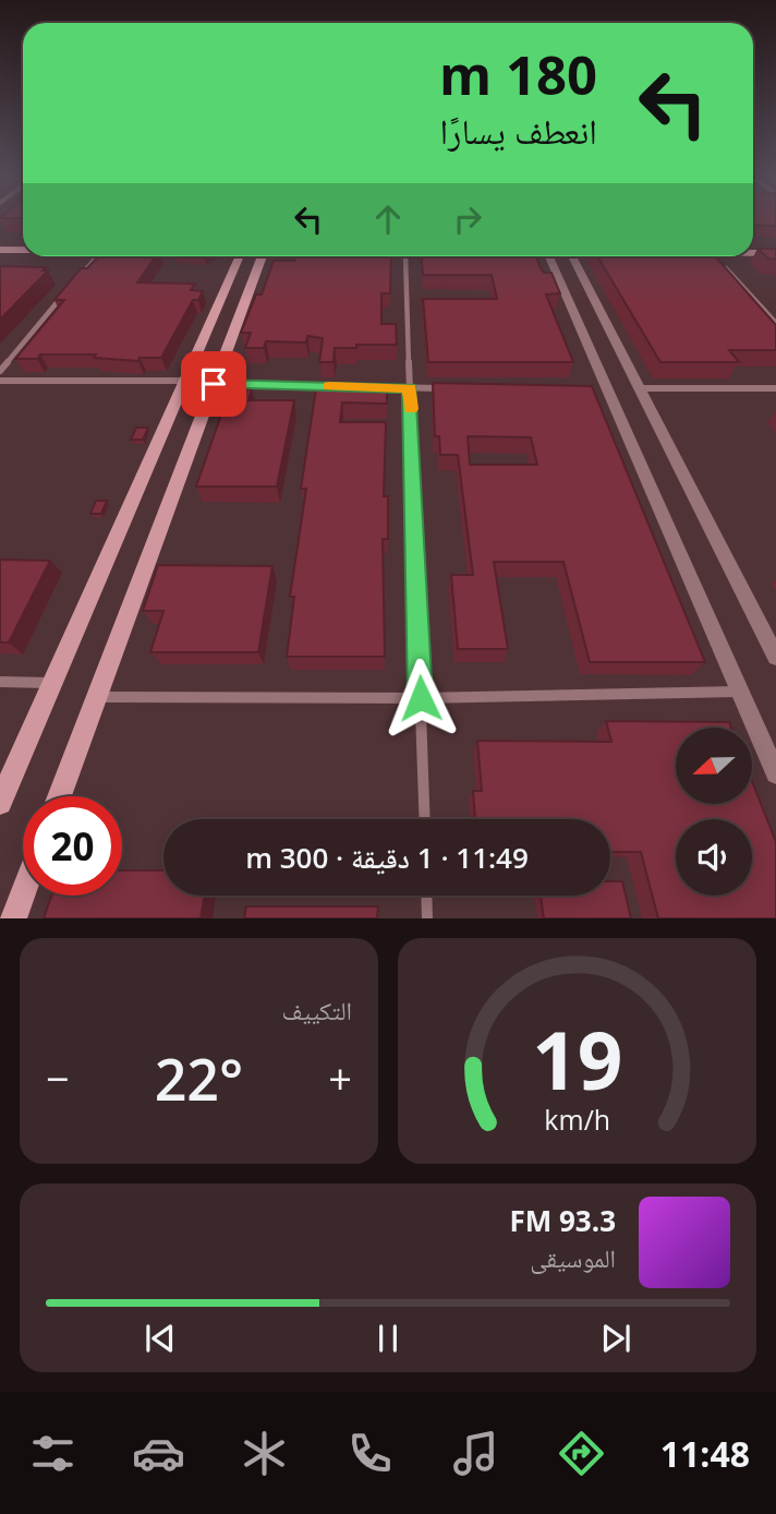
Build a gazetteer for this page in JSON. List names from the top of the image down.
{
  "north": "left",
  "page": {
    "turn": ["180 m", "انعطف يسارًا"],
    "limit": "20",
    "trip": "11:49 · 1 دقيقة · 300 m",
    "tile": "التكييف",
    "heat": ["−", "22°", "+"],
    "song": ["93.3 FM", "الموسيقى"],
    "tabs": "11:48",
    "gauge": ["19", "km/h"]
  }
}
